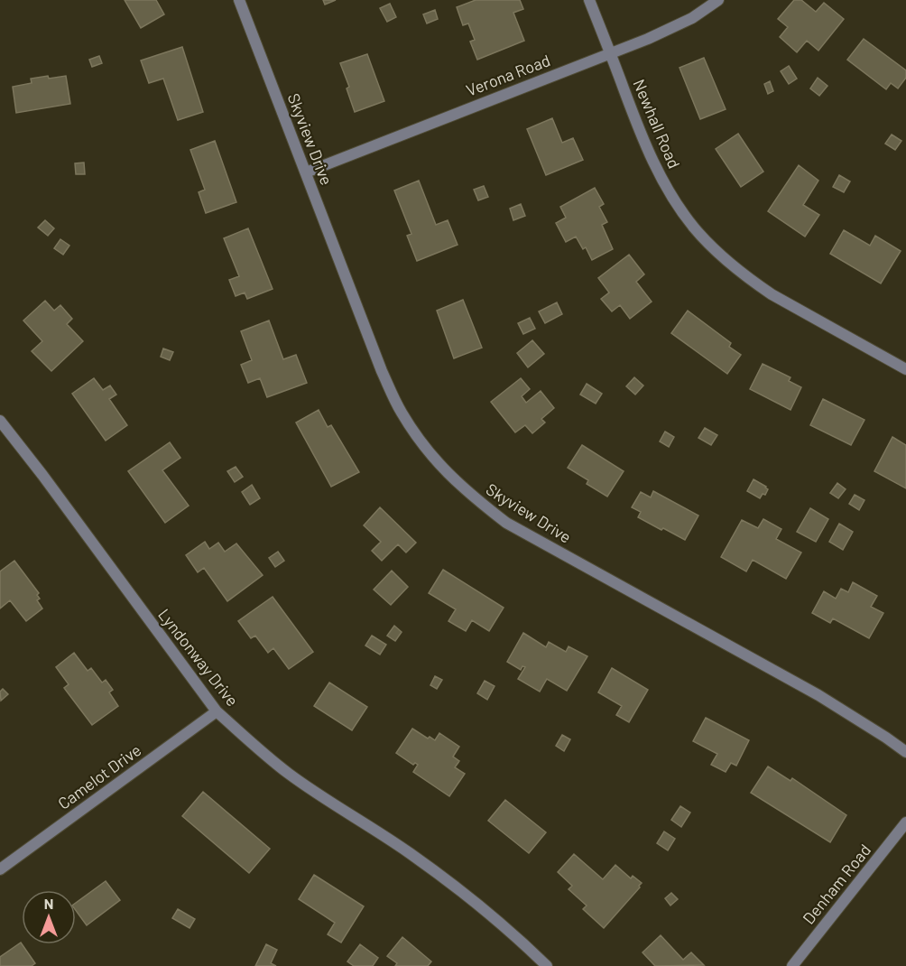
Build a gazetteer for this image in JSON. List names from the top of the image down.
{
  "streets": {
    "street": [
      "Verona Road",
      "Newhall Road",
      "Skyview Drive",
      "Lyndonway Drive",
      "Camelot Drive",
      "Denham Road"
    ]
  },
  "crossings": [
    ["Verona Road", "Newhall Road"],
    ["Verona Road", "Skyview Drive"],
    ["Lyndonway Drive", "Camelot Drive"]
  ],
  "north": "top"
}
